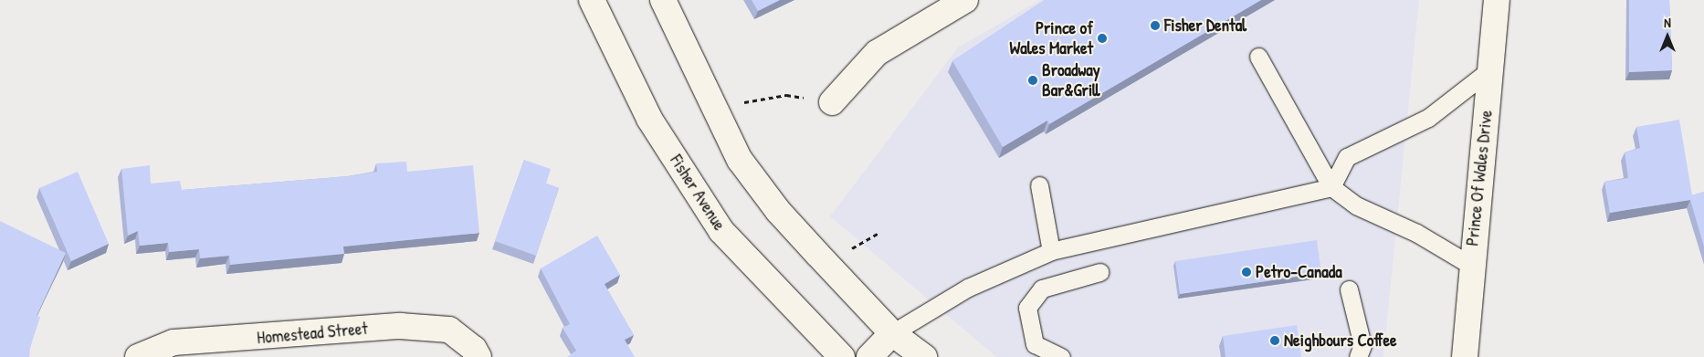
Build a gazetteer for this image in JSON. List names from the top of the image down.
{
  "streets": {
    "main road": ["Prince Of Wales Drive", "Fisher Avenue", "Homestead Street"]
  },
  "places": [
    "Fisher Dental",
    "Prince of Wales Market",
    "Broadway Bar&Grill",
    "Petro-Canada",
    "Neighbours Coffee"
  ],
  "north": "top"
}
